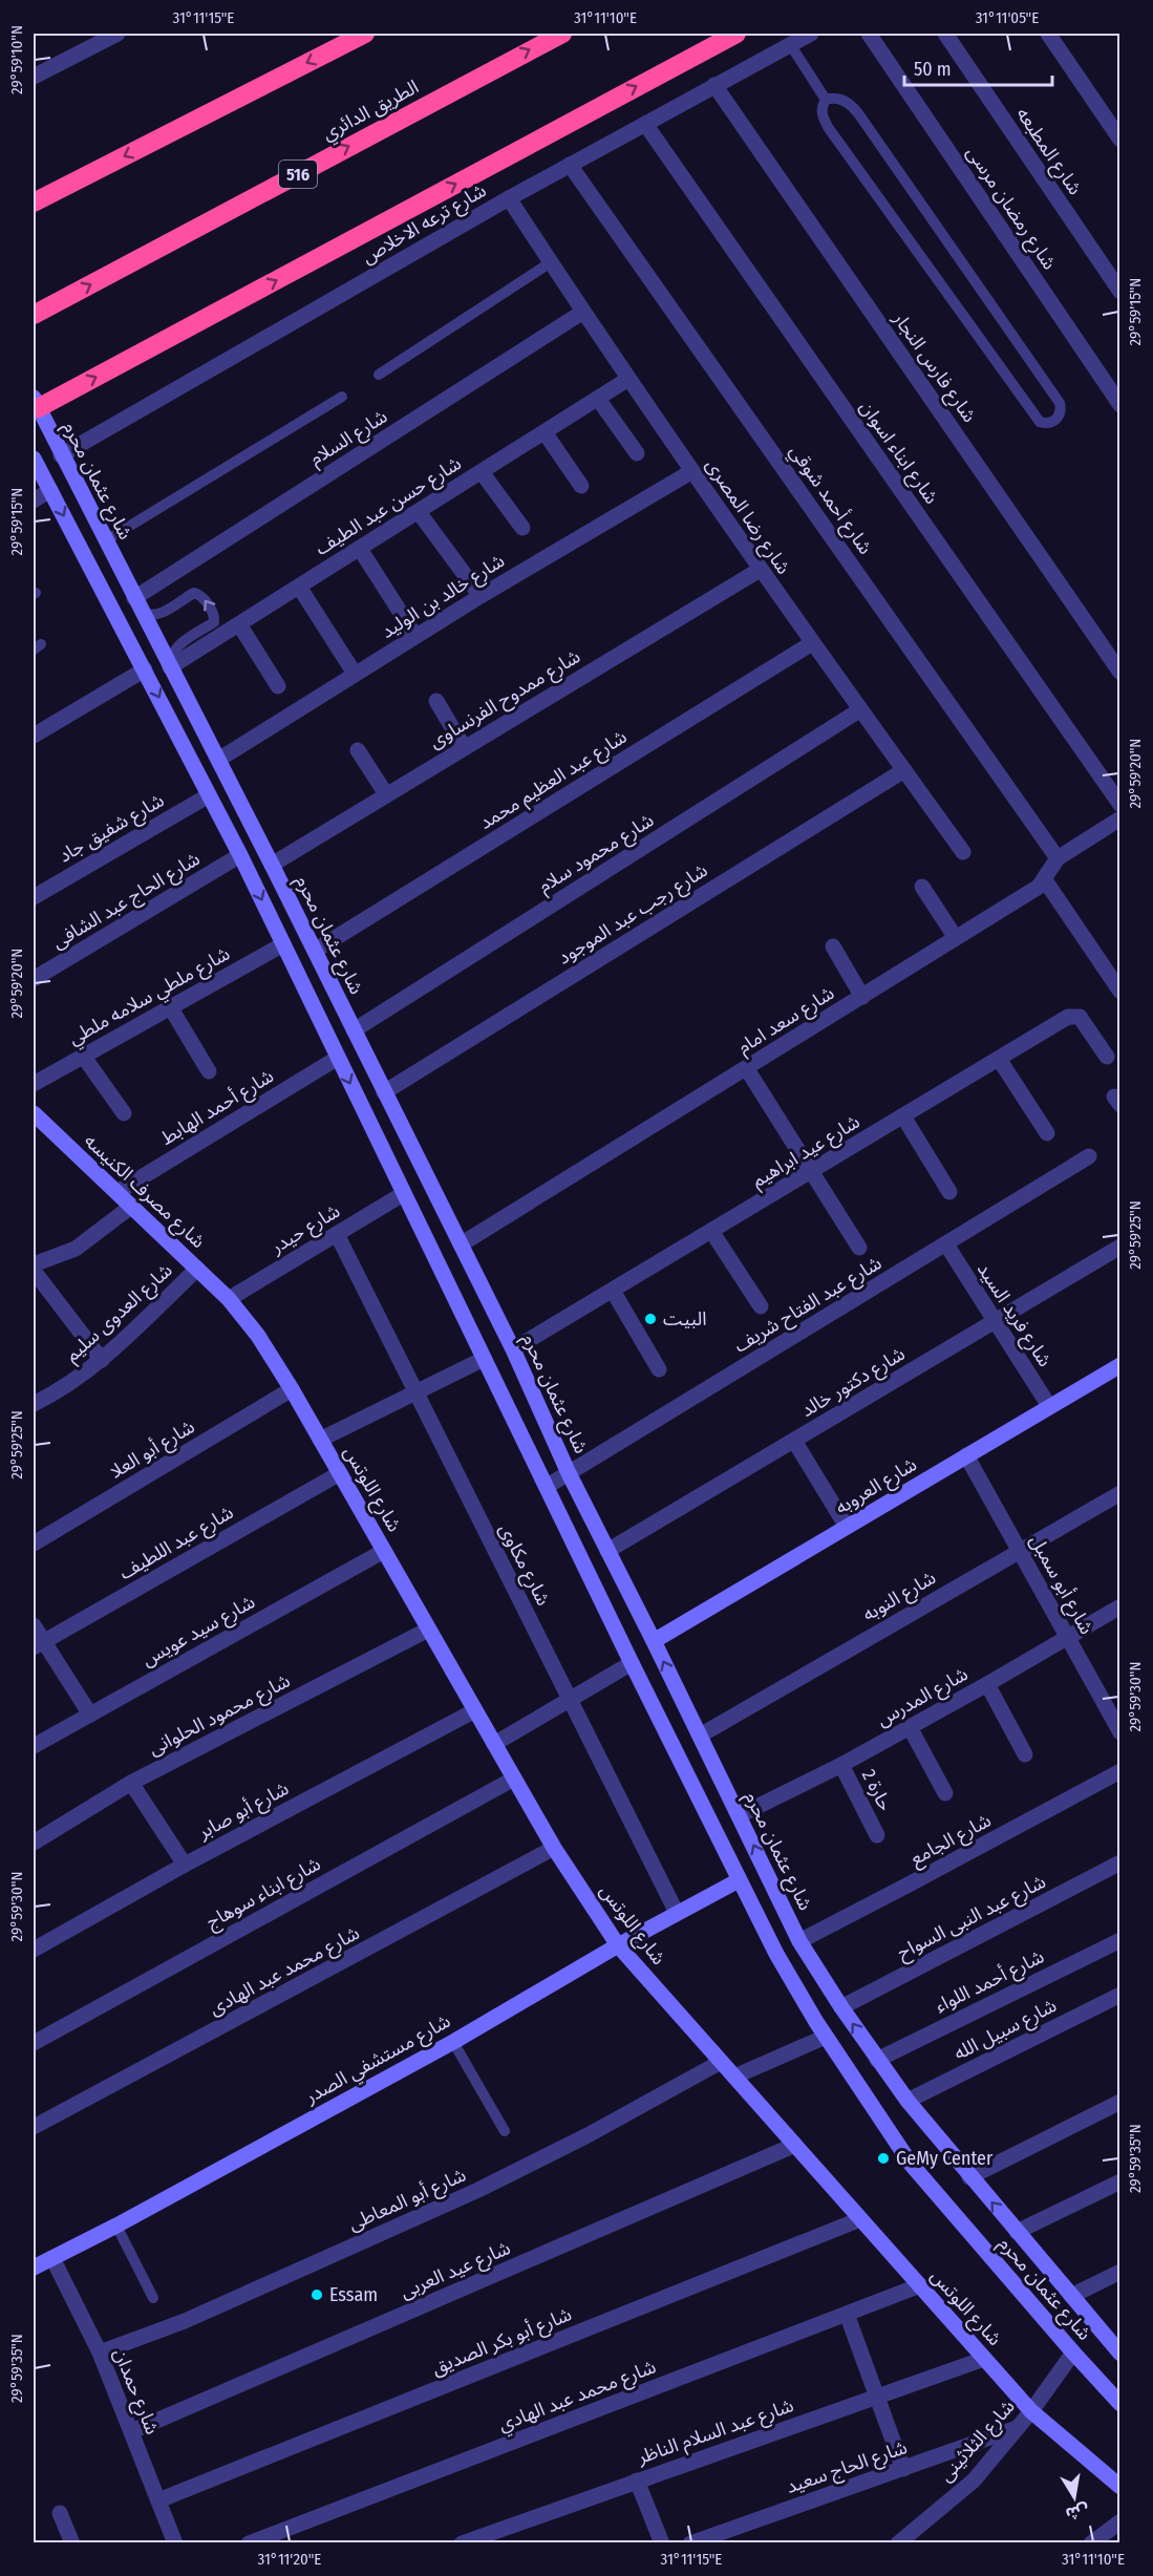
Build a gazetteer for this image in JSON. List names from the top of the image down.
{
  "streets": {
    "highway": ["الطريق الدائري", "516"],
    "main road": [
      "شارع عثمان محرم",
      "شارع مصرف الكنيسه",
      "شارع العروبه",
      "شارع اللوتس",
      "شارع مستشفي الصدر"
    ],
    "street": [
      "شارع المطبعه",
      "شارع رمضان مرسى",
      "شارع ترعه الاخلاص",
      "شارع فارس النجار",
      "شارع السلام",
      "شارع ابناء اسوان",
      "شارع أحمد شوقي",
      "شارع حسن عبد الطيف",
      "شارع رضا المصرى",
      "شارع خالد بن الوليد",
      "شارع ممدوح الفرنساوى",
      "شارع عبد العظيم محمد",
      "شارع شفيق جاد",
      "شارع محمود سلام",
      "شارع الحاج عبد الشافى",
      "شارع رجب عبد الموجود",
      "شارع ملطي سلامه ملطي",
      "شارع سعد امام",
      "شارع أحمد الهابط",
      "شارع عيد ابراهيم",
      "شارع حيدر",
      "شارع عبد الفتاح شريف",
      "شارع العدوى سليم",
      "شارع فريد السيد",
      "شارع دكتور خالد",
      "شارع أبو العلا",
      "شارع عبد اللطيف",
      "شارع مكاوى",
      "شارع أبو سمبل",
      "شارع النوبه",
      "شارع سيد عويس",
      "شارع المدرس",
      "شارع محمود الحلوانى",
      "حارة 2",
      "شارع أبو صابر",
      "شارع الجامع",
      "شارع ابناء سوهاج",
      "شارع عبد النبى السواح",
      "شارع محمد عبد الهادى",
      "شارع أحمد اللواء",
      "شارع سبيل الله",
      "شارع أبو المعاطى",
      "شارع عيد العربى",
      "شارع أبو بكر الصديق",
      "شارع حمدان",
      "شارع محمد عبد الهادي",
      "شارع عبد السلام الناظر",
      "شارع الثلاثينى",
      "شارع الحاج سعيد"
    ]
  },
  "crossings": [
    ["شارع ترعه الاخلاص", "شارع فارس النجار"],
    ["شارع ترعه الاخلاص", "شارع ابناء اسوان"],
    ["شارع ترعه الاخلاص", "شارع عثمان محرم"],
    ["شارع ترعه الاخلاص", "شارع أحمد شوقي"],
    ["شارع ترعه الاخلاص", "شارع رضا المصرى"],
    ["شارع السلام", "شارع عثمان محرم"],
    ["شارع السلام", "شارع رضا المصرى"],
    ["شارع عثمان محرم", "شارع حسن عبد الطيف"],
    ["شارع عثمان محرم", "شارع خالد بن الوليد"],
    ["شارع عثمان محرم", "شارع ممدوح الفرنساوى"],
    ["شارع عثمان محرم", "شارع عبد العظيم محمد"],
    ["شارع عثمان محرم", "شارع شفيق جاد"],
    ["شارع عثمان محرم", "شارع محمود سلام"],
    ["شارع عثمان محرم", "شارع الحاج عبد الشافى"],
    ["شارع عثمان محرم", "شارع رجب عبد الموجود"],
    ["شارع عثمان محرم", "شارع ملطي سلامه ملطي"],
    ["شارع عثمان محرم", "شارع سعد امام"],
    ["شارع عثمان محرم", "شارع أحمد الهابط"],
    ["شارع عثمان محرم", "شارع عيد ابراهيم"],
    ["شارع عثمان محرم", "شارع حيدر"],
    ["شارع عثمان محرم", "شارع عبد الفتاح شريف"],
    ["شارع عثمان محرم", "شارع دكتور خالد"],
    ["شارع عثمان محرم", "شارع العروبه"],
    ["شارع عثمان محرم", "شارع النوبه"],
    ["شارع عثمان محرم", "شارع المدرس"],
    ["شارع عثمان محرم", "شارع الجامع"],
    ["شارع عثمان محرم", "شارع عبد النبى السواح"],
    ["شارع عثمان محرم", "شارع أحمد اللواء"],
    ["شارع عثمان محرم", "شارع سبيل الله"],
    ["شارع عثمان محرم", "شارع مستشفي الصدر"],
    ["شارع عثمان محرم", "شارع الثلاثينى"],
    ["شارع أحمد شوقي", "شارع سعد امام"],
    ["شارع حسن عبد الطيف", "شارع رضا المصرى"],
    ["شارع رضا المصرى", "شارع خالد بن الوليد"],
    ["شارع رضا المصرى", "شارع ممدوح الفرنساوى"],
    ["شارع رضا المصرى", "شارع عبد العظيم محمد"],
    ["شارع رضا المصرى", "شارع محمود سلام"],
    ["شارع رضا المصرى", "شارع رجب عبد الموجود"],
    ["شارع أحمد الهابط", "شارع مصرف الكنيسه"],
    ["شارع مصرف الكنيسه", "شارع حيدر"],
    ["شارع مصرف الكنيسه", "شارع العدوى سليم"],
    ["شارع مصرف الكنيسه", "شارع اللوتس"],
    ["شارع حيدر", "شارع اللوتس"],
    ["شارع حيدر", "شارع مكاوى"],
    ["شارع عبد الفتاح شريف", "شارع فريد السيد"],
    ["شارع فريد السيد", "شارع دكتور خالد"],
    ["شارع فريد السيد", "شارع العروبه"],
    ["شارع أبو العلا", "شارع اللوتس"],
    ["شارع العروبه", "شارع أبو سمبل"],
    ["شارع اللوتس", "شارع عبد اللطيف"],
    ["شارع اللوتس", "شارع سيد عويس"],
    ["شارع اللوتس", "شارع محمود الحلوانى"],
    ["شارع اللوتس", "شارع أبو صابر"],
    ["شارع اللوتس", "شارع ابناء سوهاج"],
    ["شارع اللوتس", "شارع محمد عبد الهادى"],
    ["شارع اللوتس", "شارع مستشفي الصدر"],
    ["شارع اللوتس", "شارع أبو المعاطى"],
    ["شارع اللوتس", "شارع عيد العربى"],
    ["شارع اللوتس", "شارع أبو بكر الصديق"],
    ["شارع اللوتس", "شارع محمد عبد الهادي"],
    ["شارع اللوتس", "شارع عبد السلام الناظر"],
    ["شارع اللوتس", "شارع الثلاثينى"],
    ["شارع مكاوى", "شارع مستشفي الصدر"],
    ["شارع أبو سمبل", "شارع النوبه"],
    ["شارع أبو سمبل", "شارع المدرس"],
    ["شارع المدرس", "حارة 2"],
    ["شارع مستشفي الصدر", "شارع حمدان"],
    ["شارع أبو المعاطى", "شارع حمدان"],
    ["شارع عيد العربى", "شارع حمدان"],
    ["شارع أبو بكر الصديق", "شارع حمدان"],
    ["شارع الثلاثينى", "شارع الحاج سعيد"]
  ],
  "places": ["البيت", "GeMy Center", "Essam"],
  "scale_bar": "50 m",
  "north": "bottom",
  "coordinates": [
    "31°11'15\"E",
    "31°11'10\"E",
    "31°11'05\"E",
    "29°59'10\"N",
    "29°59'15\"N",
    "29°59'20\"N",
    "29°59'25\"N",
    "29°59'30\"N",
    "29°59'35\"N",
    "31°11'20\"E"
  ]
}
